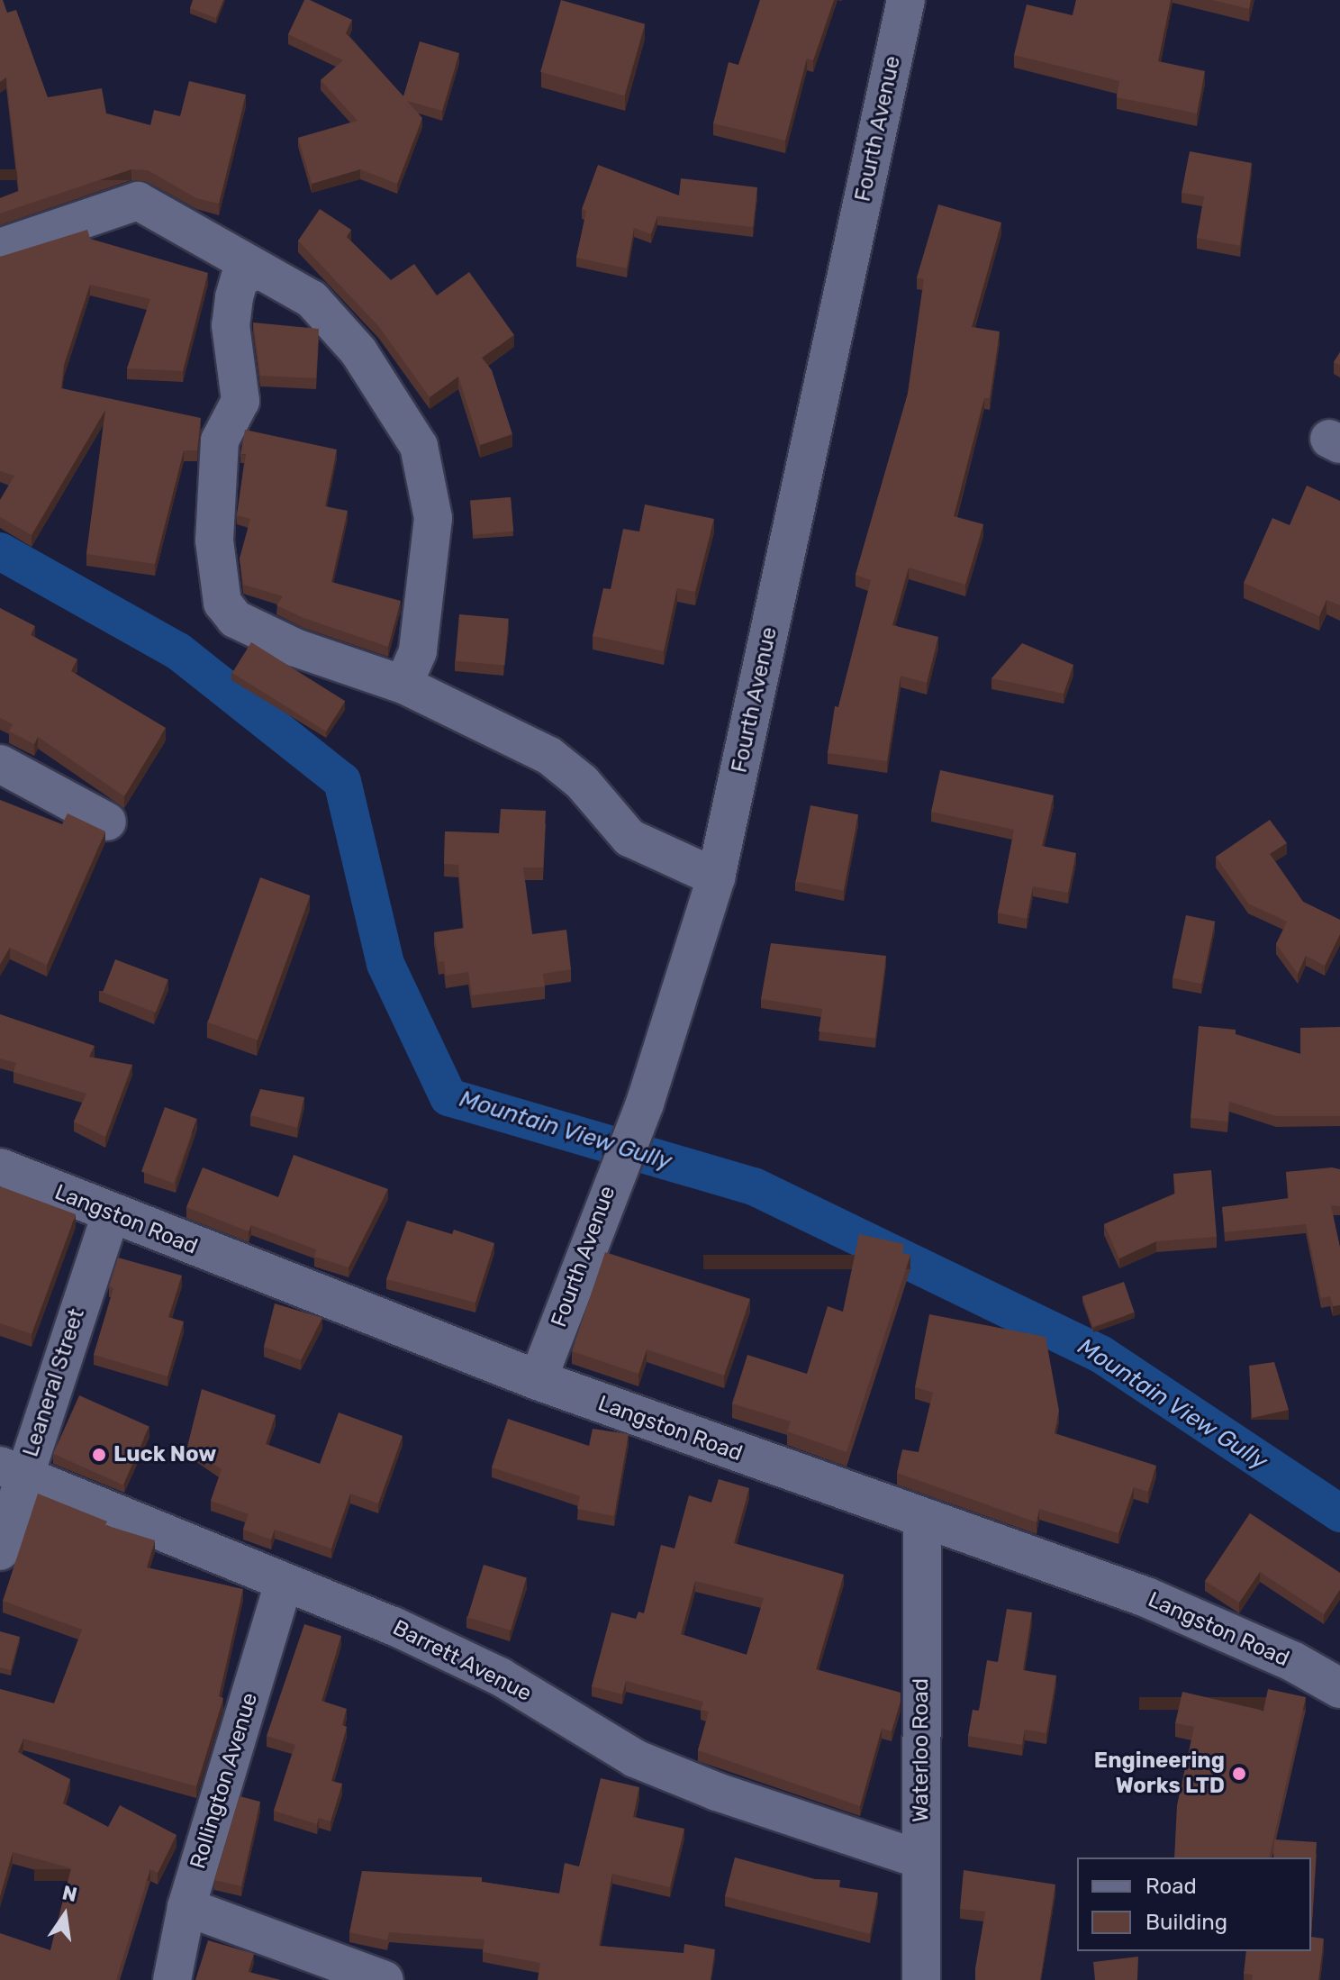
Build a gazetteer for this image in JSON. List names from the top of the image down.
{
  "streets": {
    "street": [
      "Fourth Avenue",
      "Langston Road",
      "Leaneral Street",
      "Barrett Avenue",
      "Waterloo Road",
      "Rollington Avenue"
    ]
  },
  "crossings": [
    ["Fourth Avenue", "Langston Road"],
    ["Langston Road", "Leaneral Street"],
    ["Langston Road", "Waterloo Road"],
    ["Leaneral Street", "Barrett Avenue"],
    ["Barrett Avenue", "Waterloo Road"],
    ["Barrett Avenue", "Rollington Avenue"]
  ],
  "water": ["Mountain View Gully"],
  "places": ["Luck Now", "Engineering Works LTD"],
  "legend": ["Road", "Building"],
  "north": "top"
}
